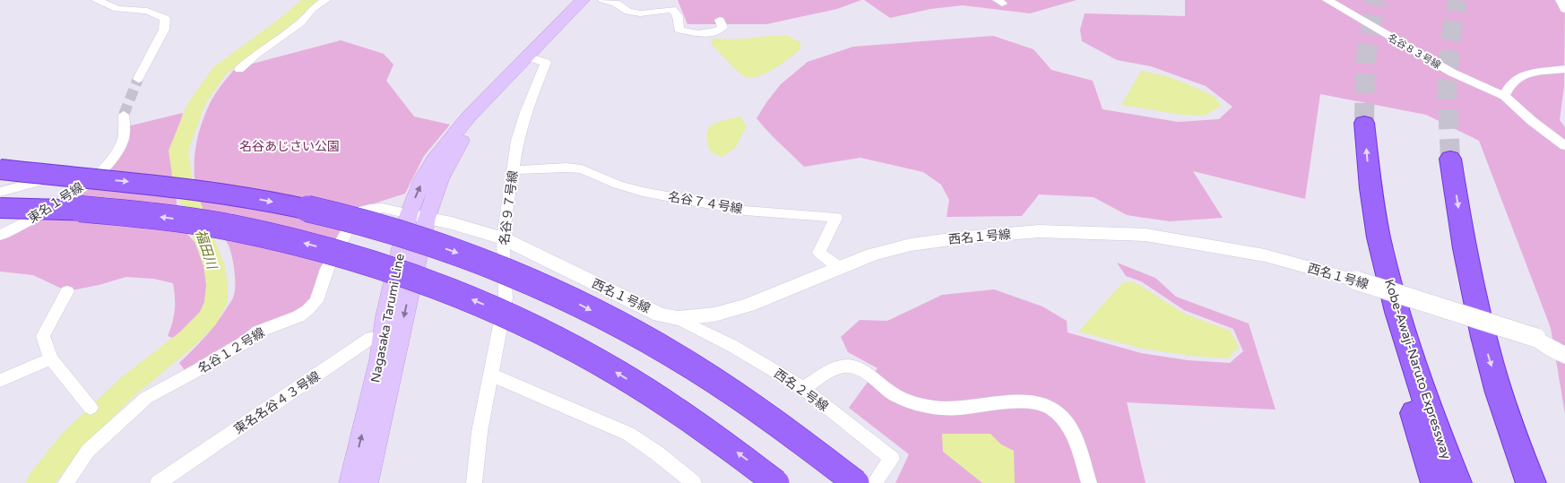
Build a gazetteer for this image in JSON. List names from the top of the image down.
{
  "streets": {
    "highway": ["Kobe-Awaji-Naruto Expressway"],
    "main road": ["Nagasaka Tarumi Line"],
    "street": [
      "名谷８３号線",
      "東名１号線",
      "名谷７４号線",
      "名谷９７号線",
      "西名１号線",
      "名谷１２号線",
      "西名２号線",
      "東名名谷４３号線"
    ]
  },
  "crossings": [
    ["名谷７４号線", "名谷９７号線"],
    ["名谷７４号線", "西名１号線"],
    ["名谷９７号線", "西名１号線"],
    ["名谷９７号線", "Nagasaka Tarumi Line"],
    ["西名１号線", "Nagasaka Tarumi Line"],
    ["西名１号線", "名谷１２号線"],
    ["西名１号線", "西名２号線"],
    ["Nagasaka Tarumi Line", "名谷１２号線"],
    ["Nagasaka Tarumi Line", "東名名谷４３号線"]
  ],
  "water": ["福田川"],
  "parks": ["名谷あじさい公園"]
}
